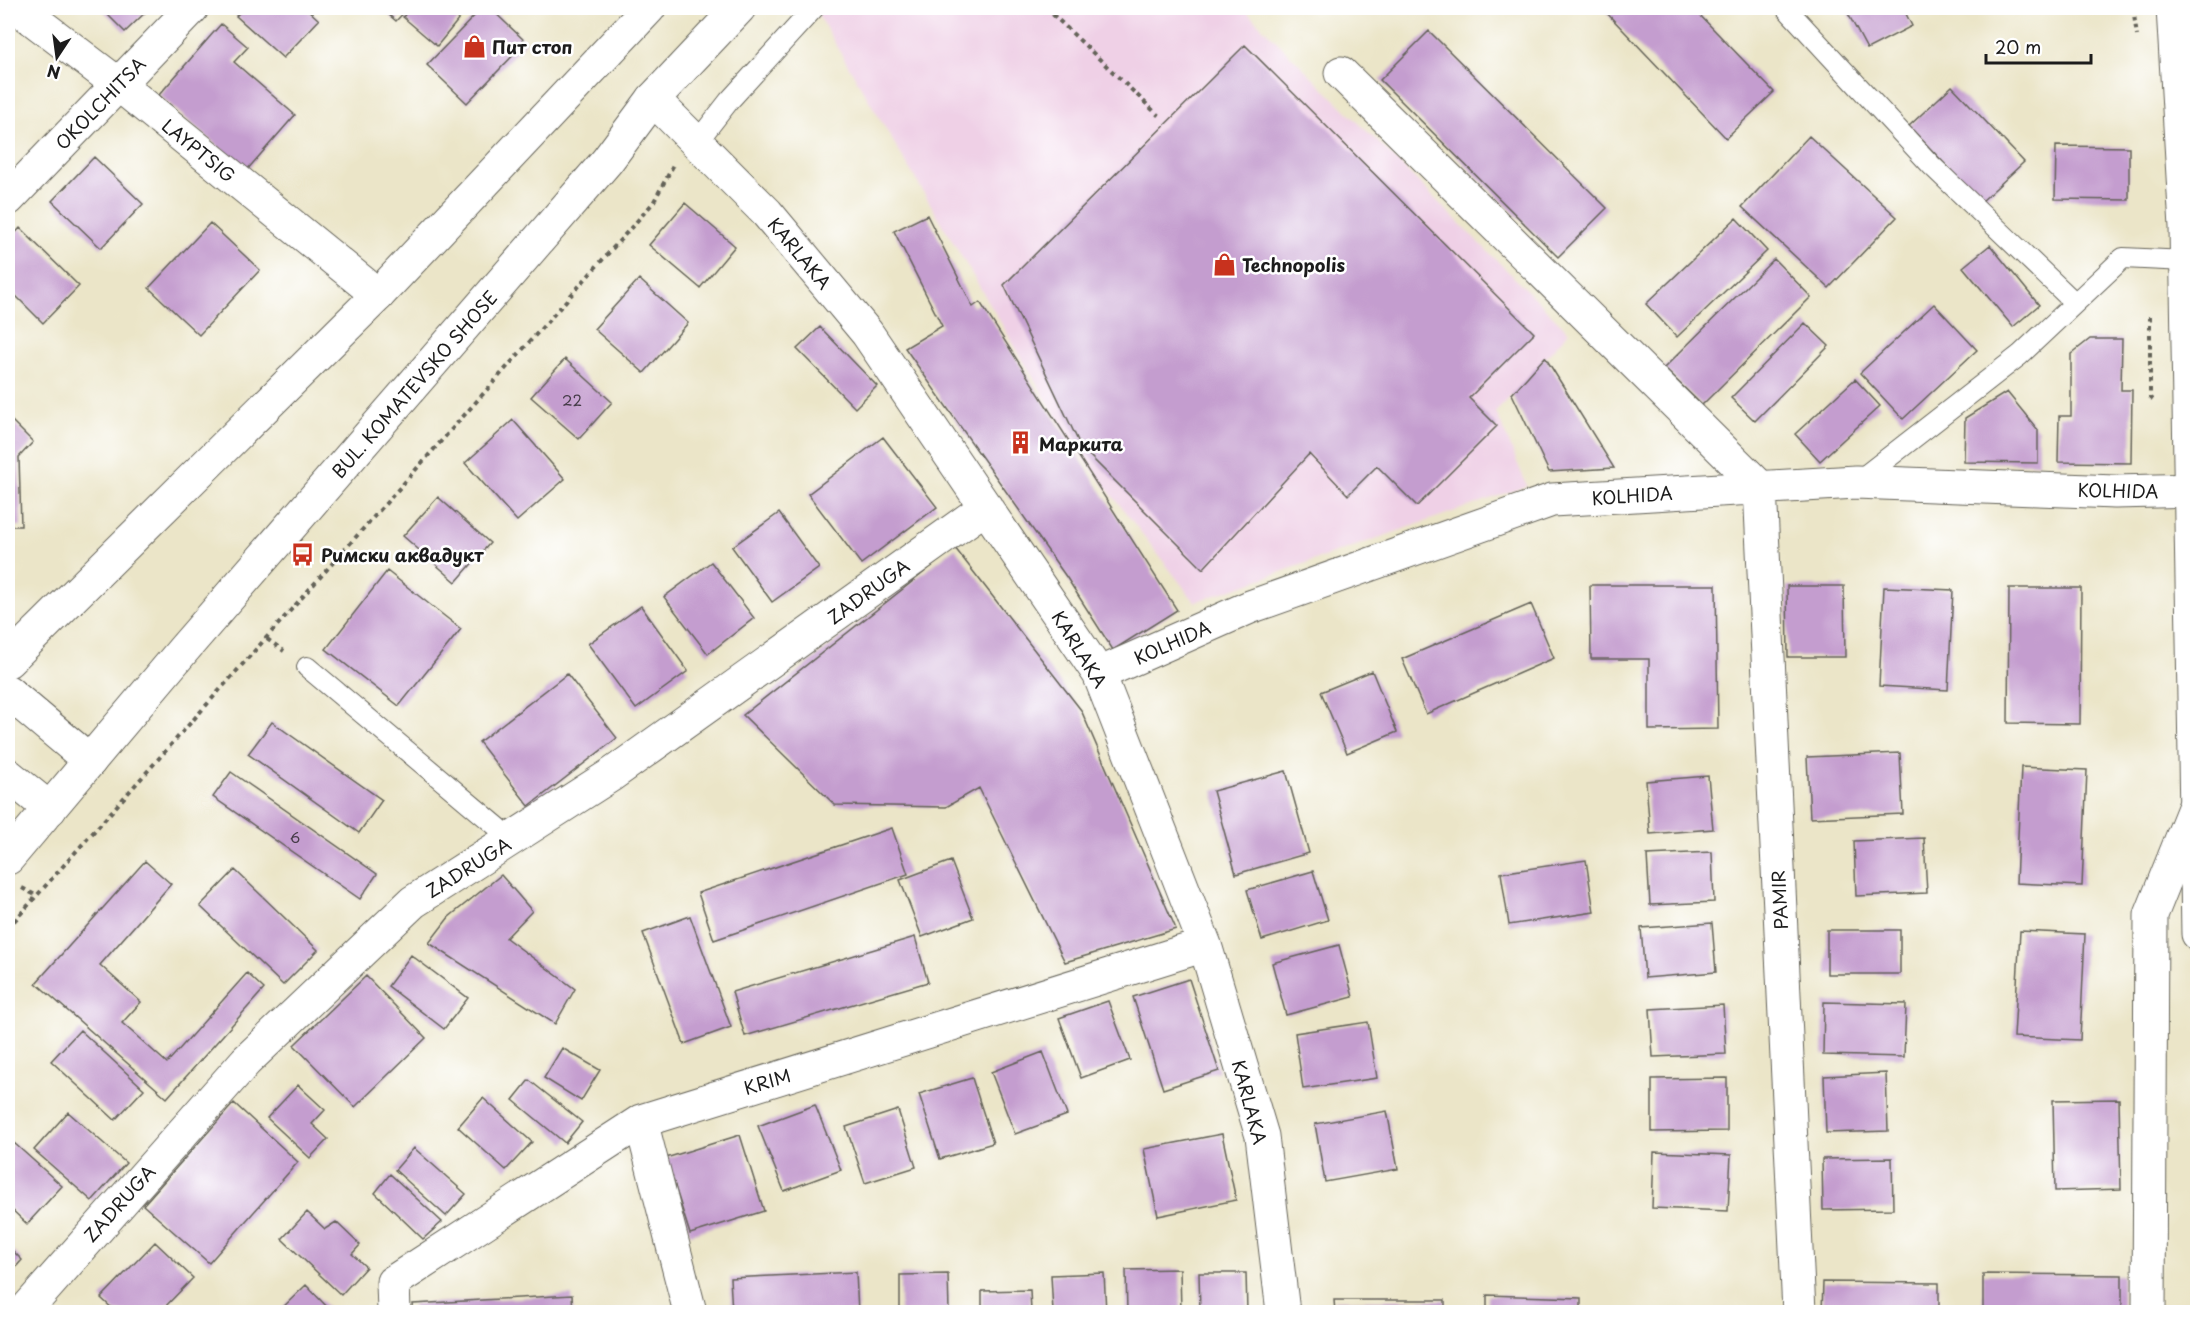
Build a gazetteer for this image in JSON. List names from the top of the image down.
{
  "streets": {
    "street": [
      "OKOLCHITSA",
      "LAYPTSIG",
      "KARLAKA",
      "BUL. KOMATEVSKO SHOSE",
      "KOLHIDA",
      "ZADRUGA",
      "PAMIR",
      "KRIM"
    ]
  },
  "crossings": [
    ["OKOLCHITSA", "LAYPTSIG"],
    ["KARLAKA", "BUL. KOMATEVSKO SHOSE"],
    ["KARLAKA", "KOLHIDA"],
    ["KARLAKA", "ZADRUGA"],
    ["KARLAKA", "KRIM"],
    ["KOLHIDA", "PAMIR"]
  ],
  "places": {
    "shop": ["Пит стоп", "Technopolis"],
    "building": ["Маркита"],
    "bus stop": ["Римски аквадукт"]
  },
  "house_numbers": ["22", "6"],
  "scale_bar": "20 m",
  "north": "bottom"
}
